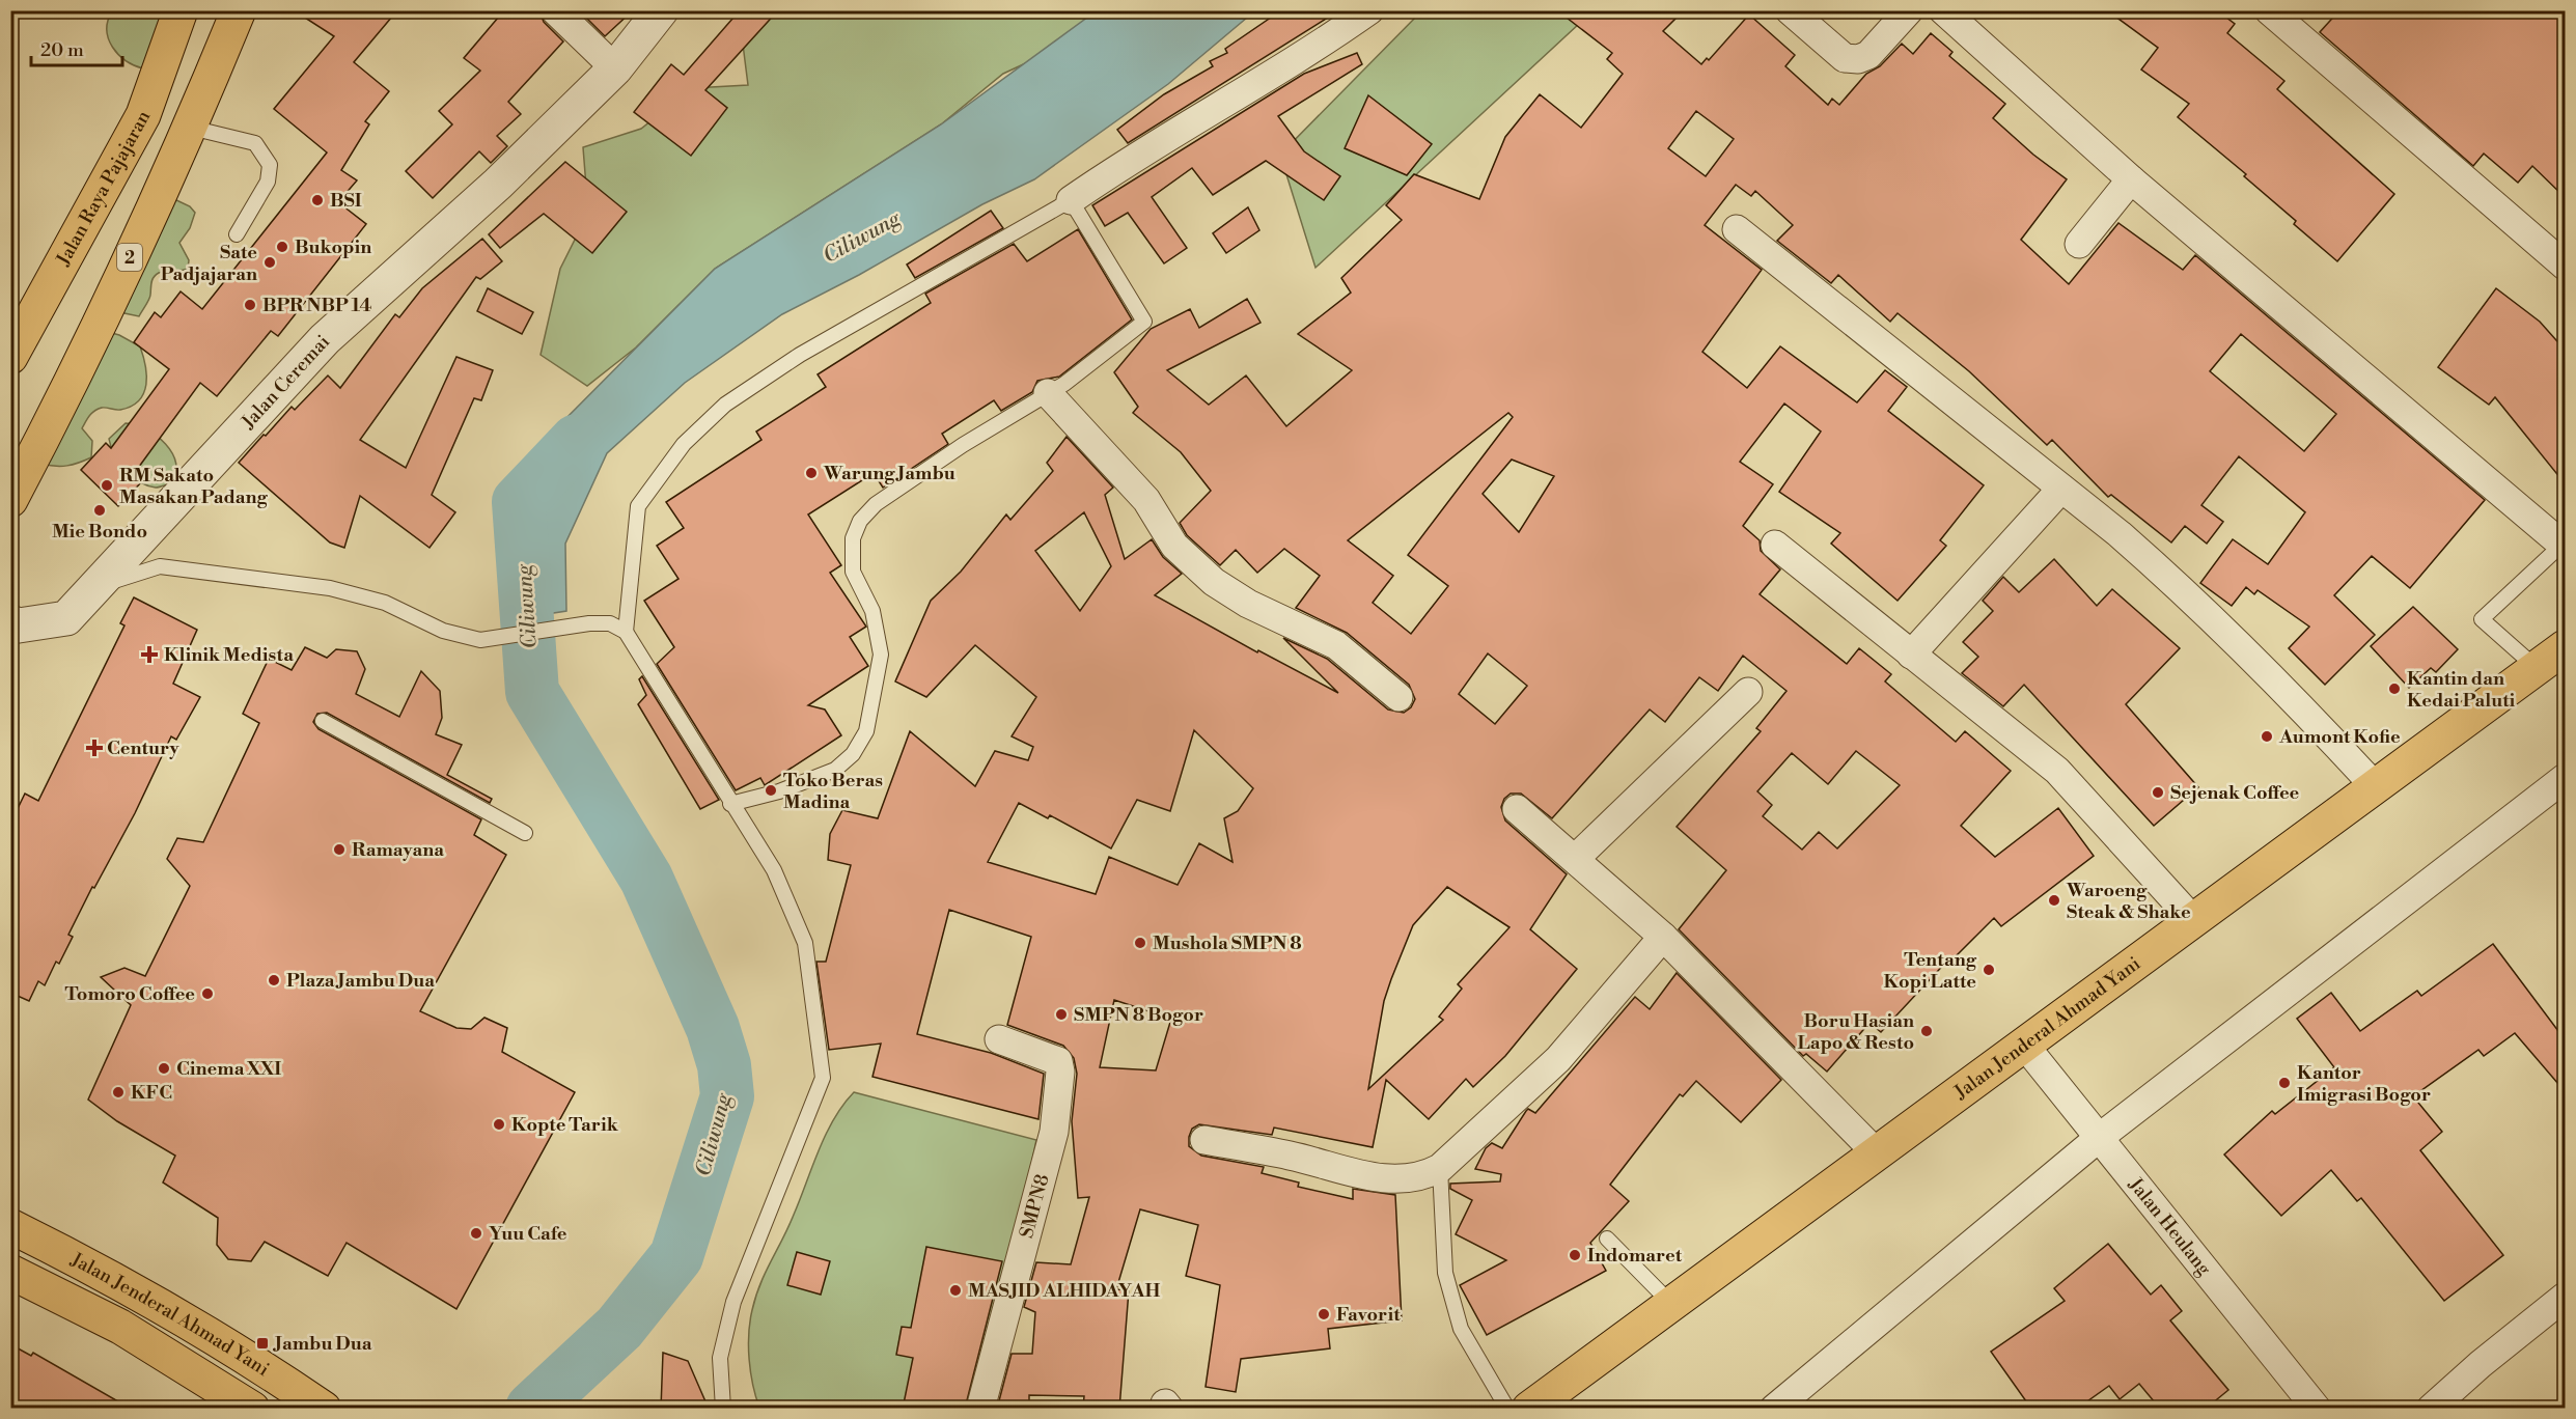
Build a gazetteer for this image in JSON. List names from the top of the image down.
{
  "streets": {
    "main road": ["Jalan Raya Pajajaran", "2", "Jalan Jenderal Ahmad Yani"],
    "street": ["Jalan Ceremai", "SMPN8", "Jalan Heulang"]
  },
  "crossings": [
    ["Jalan Jenderal Ahmad Yani", "Jalan Heulang"]
  ],
  "water": ["Ciliwung"],
  "places": {
    "other": [
      "BSI",
      "Bukopin",
      "Sate Padjajaran",
      "BPR NBP 14",
      "Warung Jambu",
      "RM Sakato Masakan Padang",
      "Mie Bondo",
      "Kantin dan Kedai Paluti",
      "Aumont Kofie",
      "Toko Beras Madina",
      "Sejenak Coffee",
      "Ramayana",
      "Waroeng Steak & Shake",
      "Mushola SMPN 8",
      "Tentang Kopi Latte",
      "Plaza Jambu Dua",
      "Tomoro Coffee",
      "SMPN 8 Bogor",
      "Boru Hasian Lapo & Resto",
      "Cinema XXI",
      "Kantor Imigrasi Bogor",
      "KFC",
      "Kopte Tarik",
      "Yuu Cafe",
      "Indomaret",
      "MASJID ALHIDAYAH",
      "Favorit"
    ],
    "health": ["Klinik Medista", "Century"],
    "transit": ["Jambu Dua"]
  },
  "scale_bar": "20 m"
}
